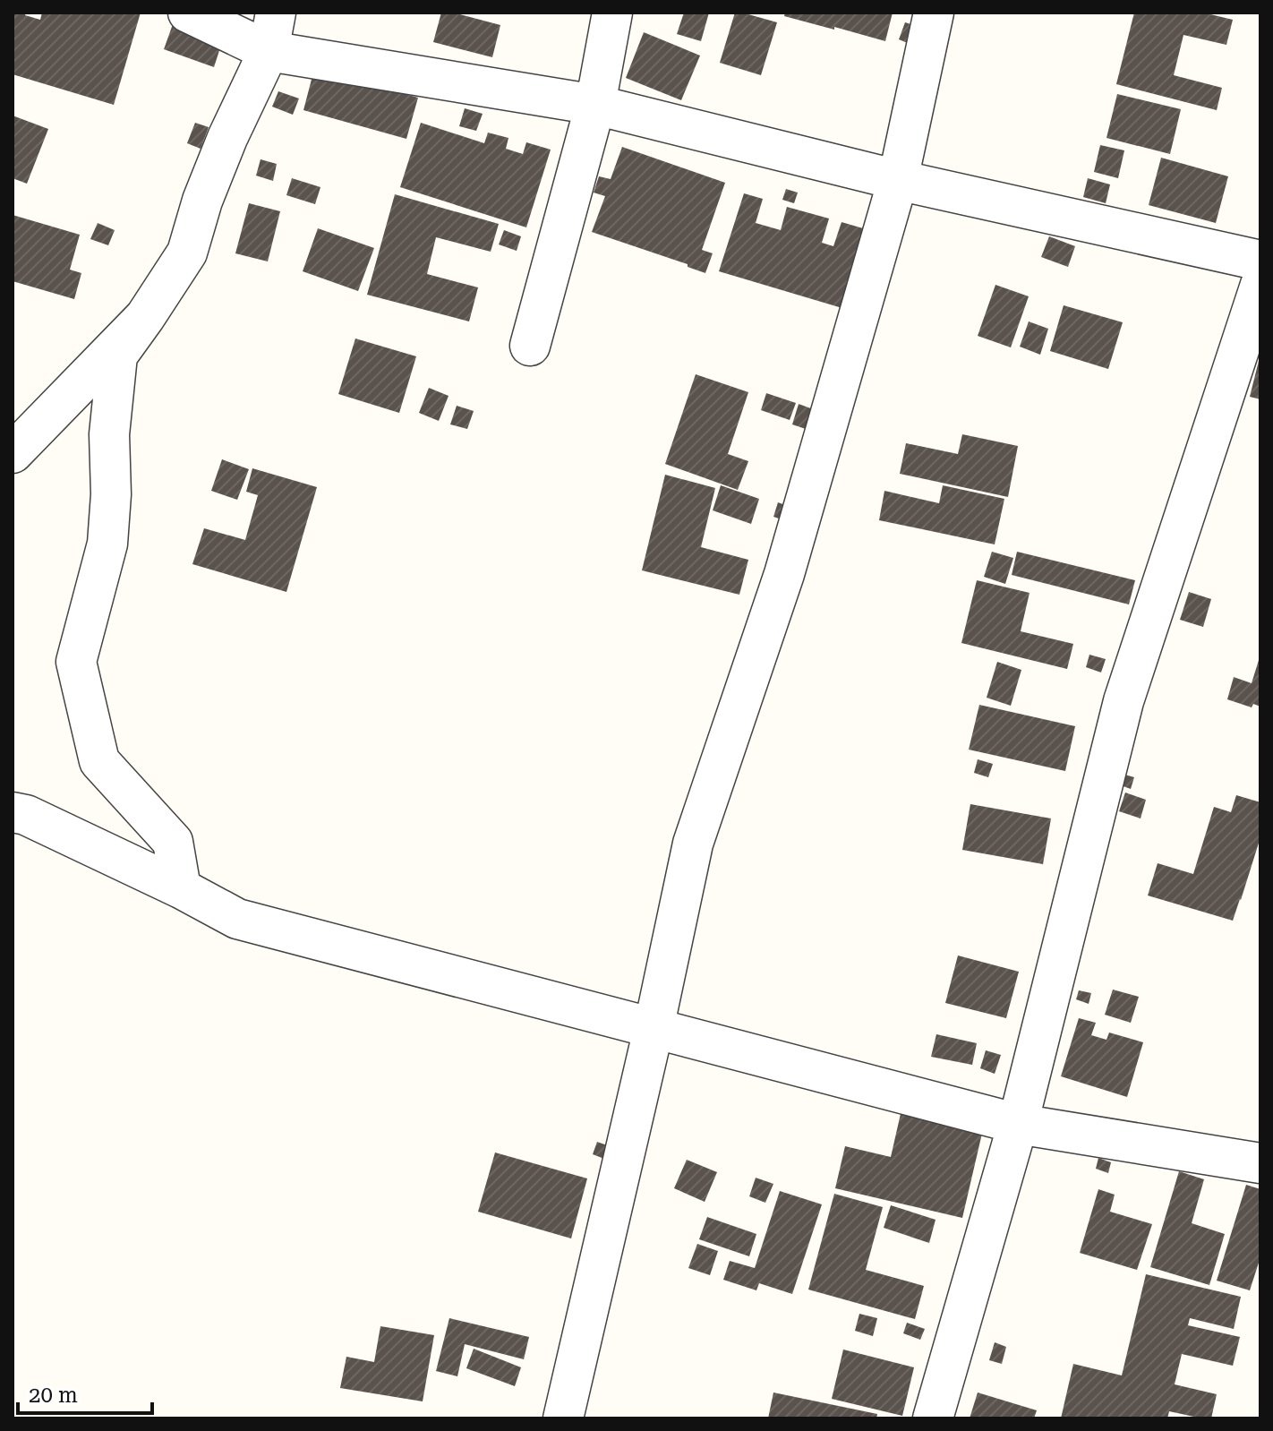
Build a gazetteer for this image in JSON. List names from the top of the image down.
{
  "scale_bar": "20 m"
}
